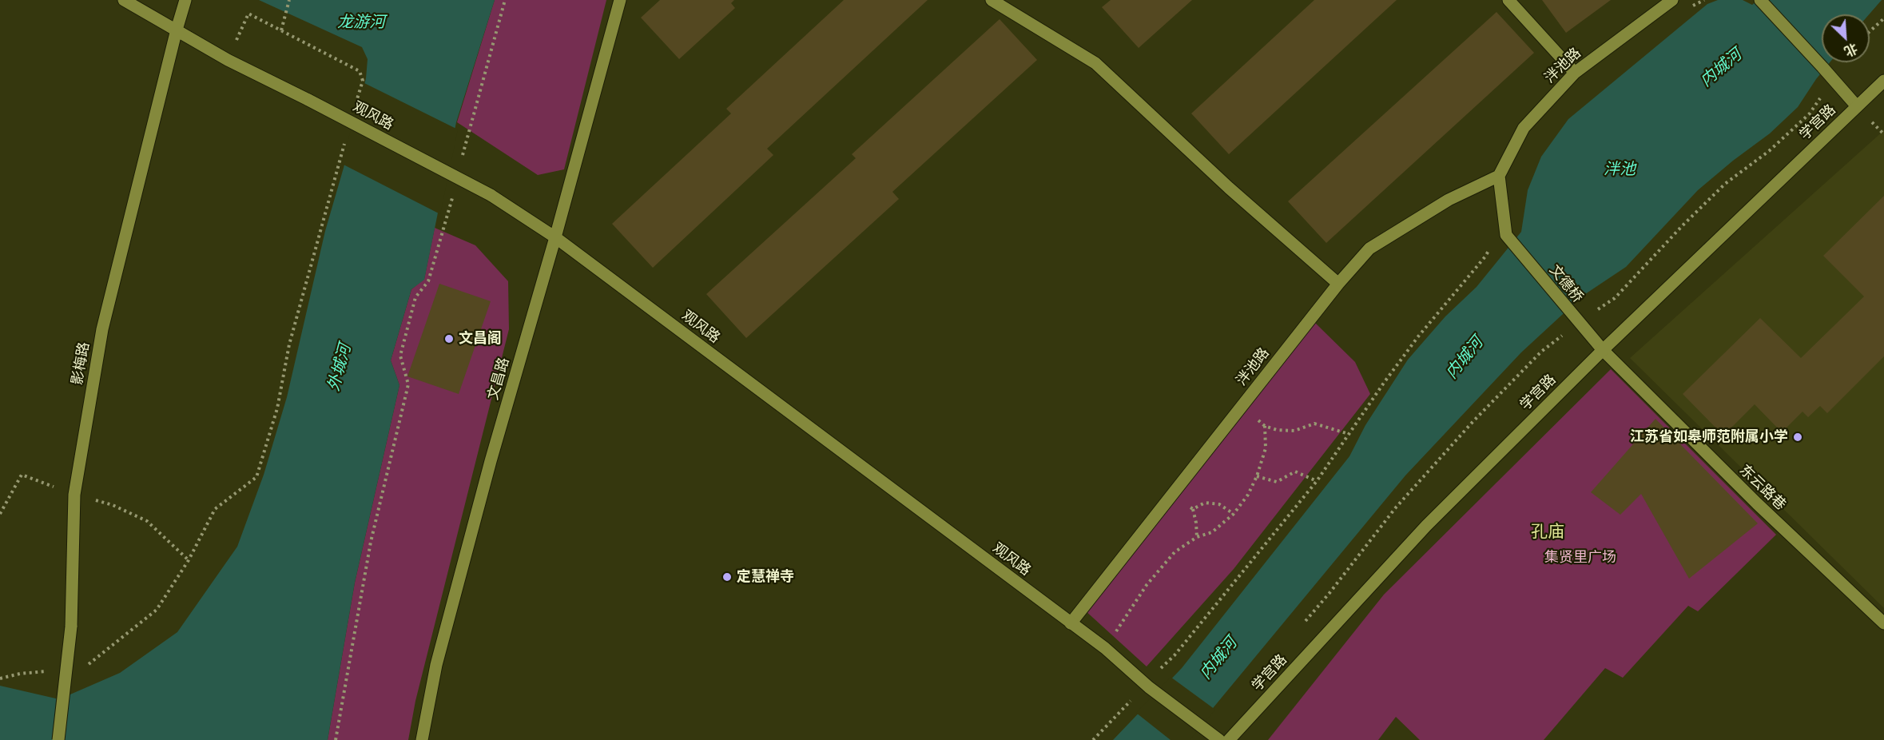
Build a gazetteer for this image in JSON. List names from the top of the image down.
{
  "streets": {
    "street": [
      "泮池路",
      "观风路",
      "学宫路",
      "文德桥",
      "影梅路",
      "文昌路",
      "东云路巷"
    ]
  },
  "crossings": [
    ["泮池路", "观风路"],
    ["观风路", "影梅路"],
    ["观风路", "文昌路"],
    ["学宫路", "文德桥"],
    ["学宫路", "东云路巷"],
    ["文德桥", "东云路巷"]
  ],
  "districts": ["孔庙"],
  "water": [
    "龙游河",
    "内城河",
    "泮池",
    "外城河"
  ],
  "parks": ["集贤里广场"],
  "places": ["文昌阁", "江苏省如皋师范附属小学", "定慧禅寺"],
  "north": "bottom right"
}
